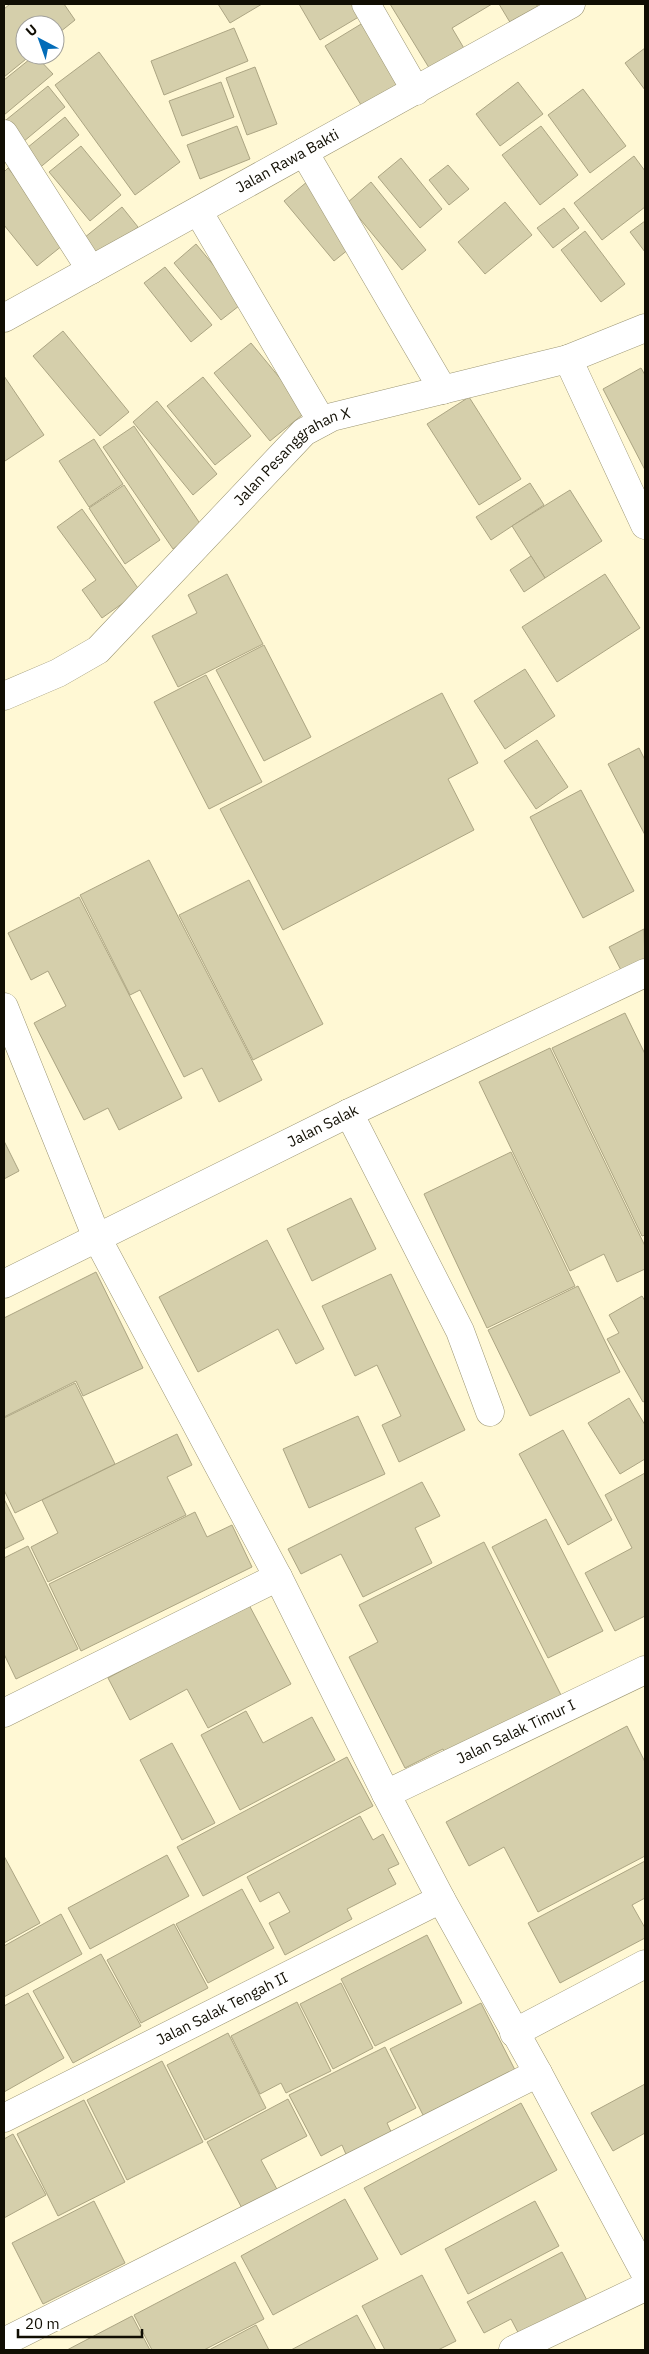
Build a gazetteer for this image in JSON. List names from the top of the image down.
{
  "streets": {
    "street": [
      "Jalan Rawa Bakti",
      "Jalan Pesanggrahan X",
      "Jalan Salak",
      "Jalan Salak Timur I",
      "Jalan Salak Tengah II"
    ]
  },
  "scale_bar": "20 m",
  "north": "top left"
}
